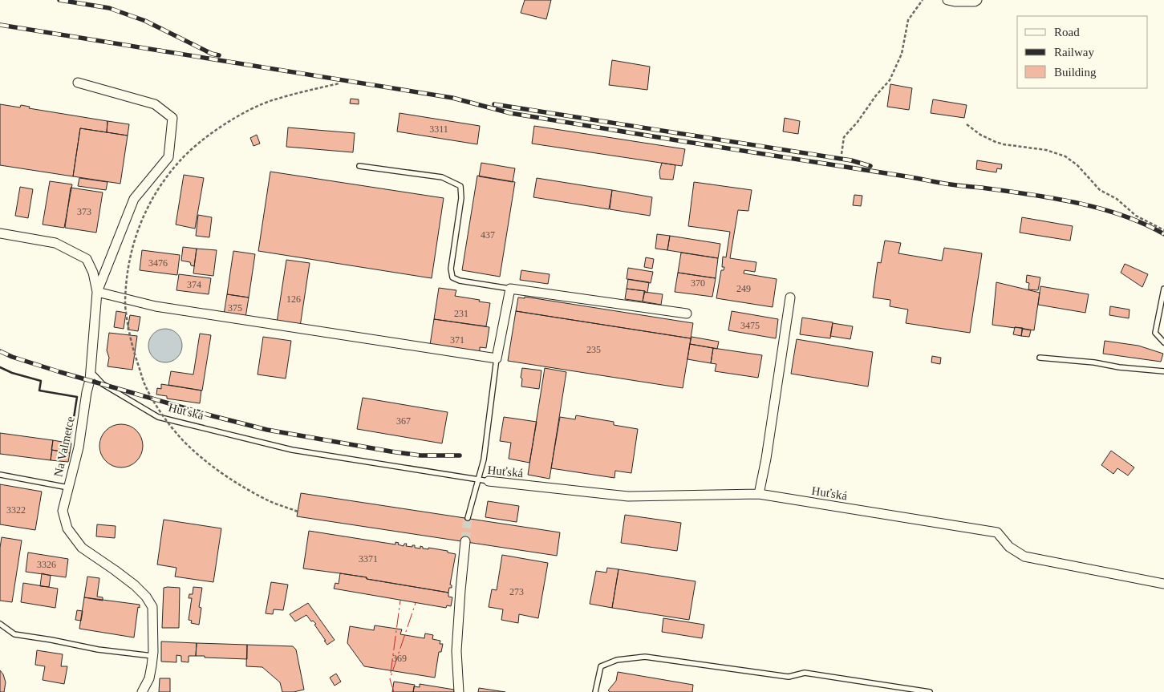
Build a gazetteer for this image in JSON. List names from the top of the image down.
{
  "streets": {
    "street": ["Huťská", "Na Valmetce"]
  },
  "crossings": [
    ["Huťská", "Na Valmetce"]
  ],
  "house_numbers": [
    "3311",
    "373",
    "437",
    "3476",
    "370",
    "374",
    "249",
    "126",
    "375",
    "231",
    "3475",
    "371",
    "235",
    "367",
    "3322",
    "3371",
    "3326",
    "273",
    "369"
  ],
  "legend": ["Road", "Railway", "Building"]
}
